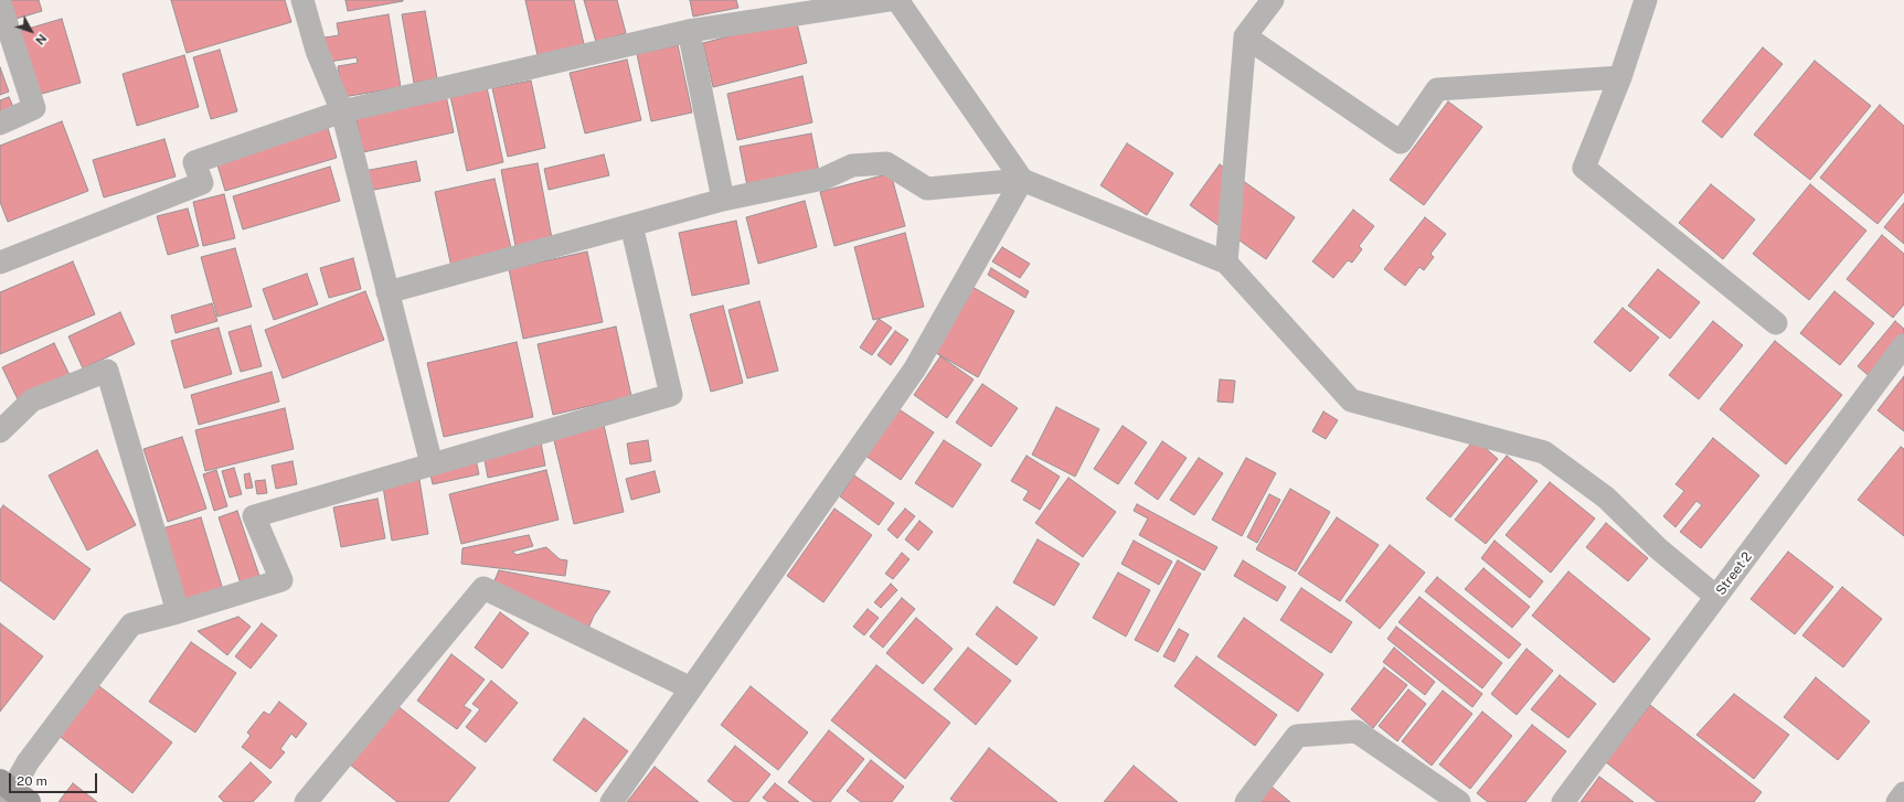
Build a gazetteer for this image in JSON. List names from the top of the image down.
{
  "streets": {
    "street": ["Street 2"]
  },
  "scale_bar": "20 m",
  "north": "bottom right"
}
